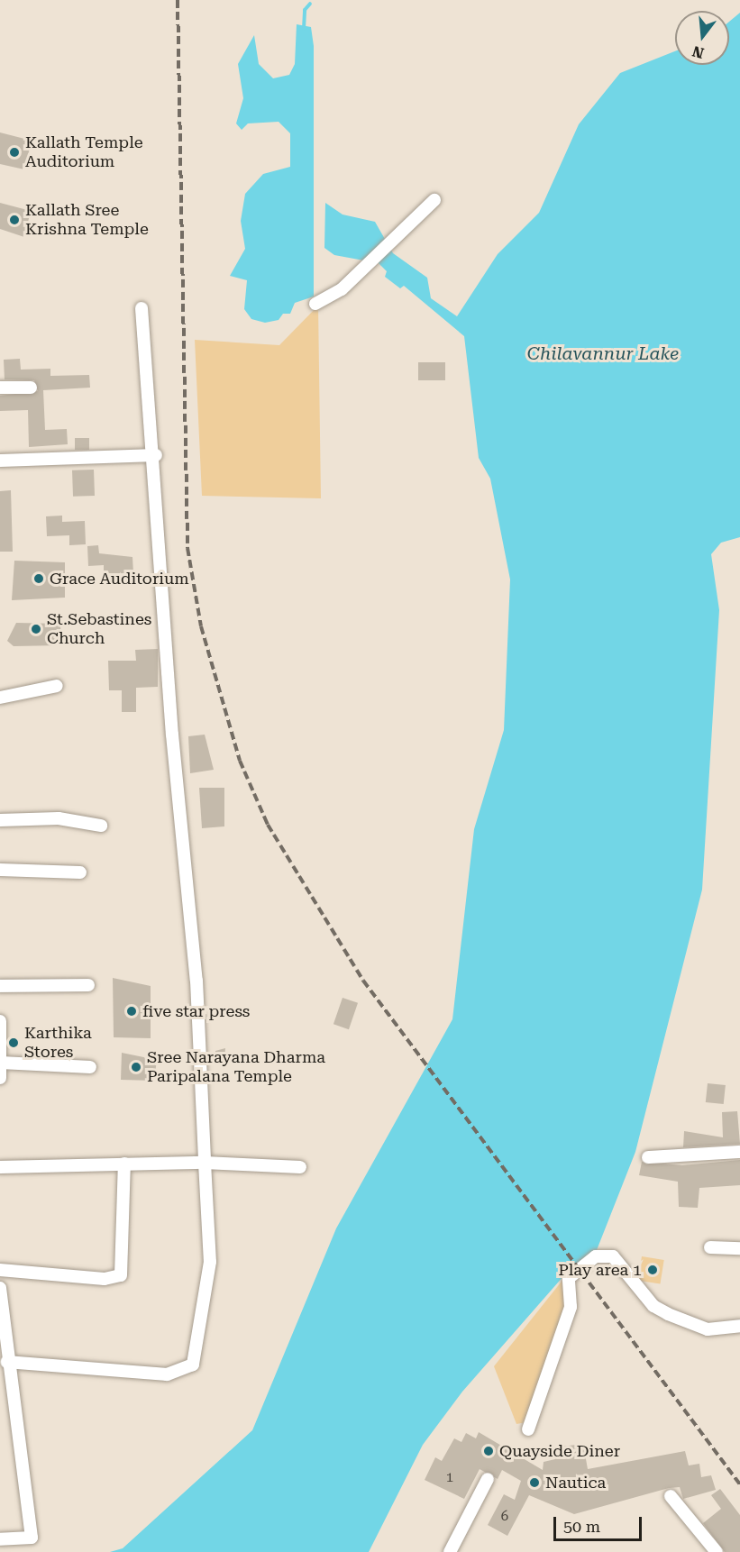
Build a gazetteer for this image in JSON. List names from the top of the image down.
{
  "water": ["Chilavannur Lake"],
  "places": [
    "Kallath Temple Auditorium",
    "Kallath Sree Krishna Temple",
    "Grace Auditorium",
    "St.Sebastines Church",
    "five star press",
    "Karthika Stores",
    "Sree Narayana Dharma Paripalana Temple",
    "Play area 1",
    "Quayside Diner",
    "Nautica"
  ],
  "house_numbers": ["1", "6"],
  "scale_bar": "50 m",
  "north": "bottom"
}
